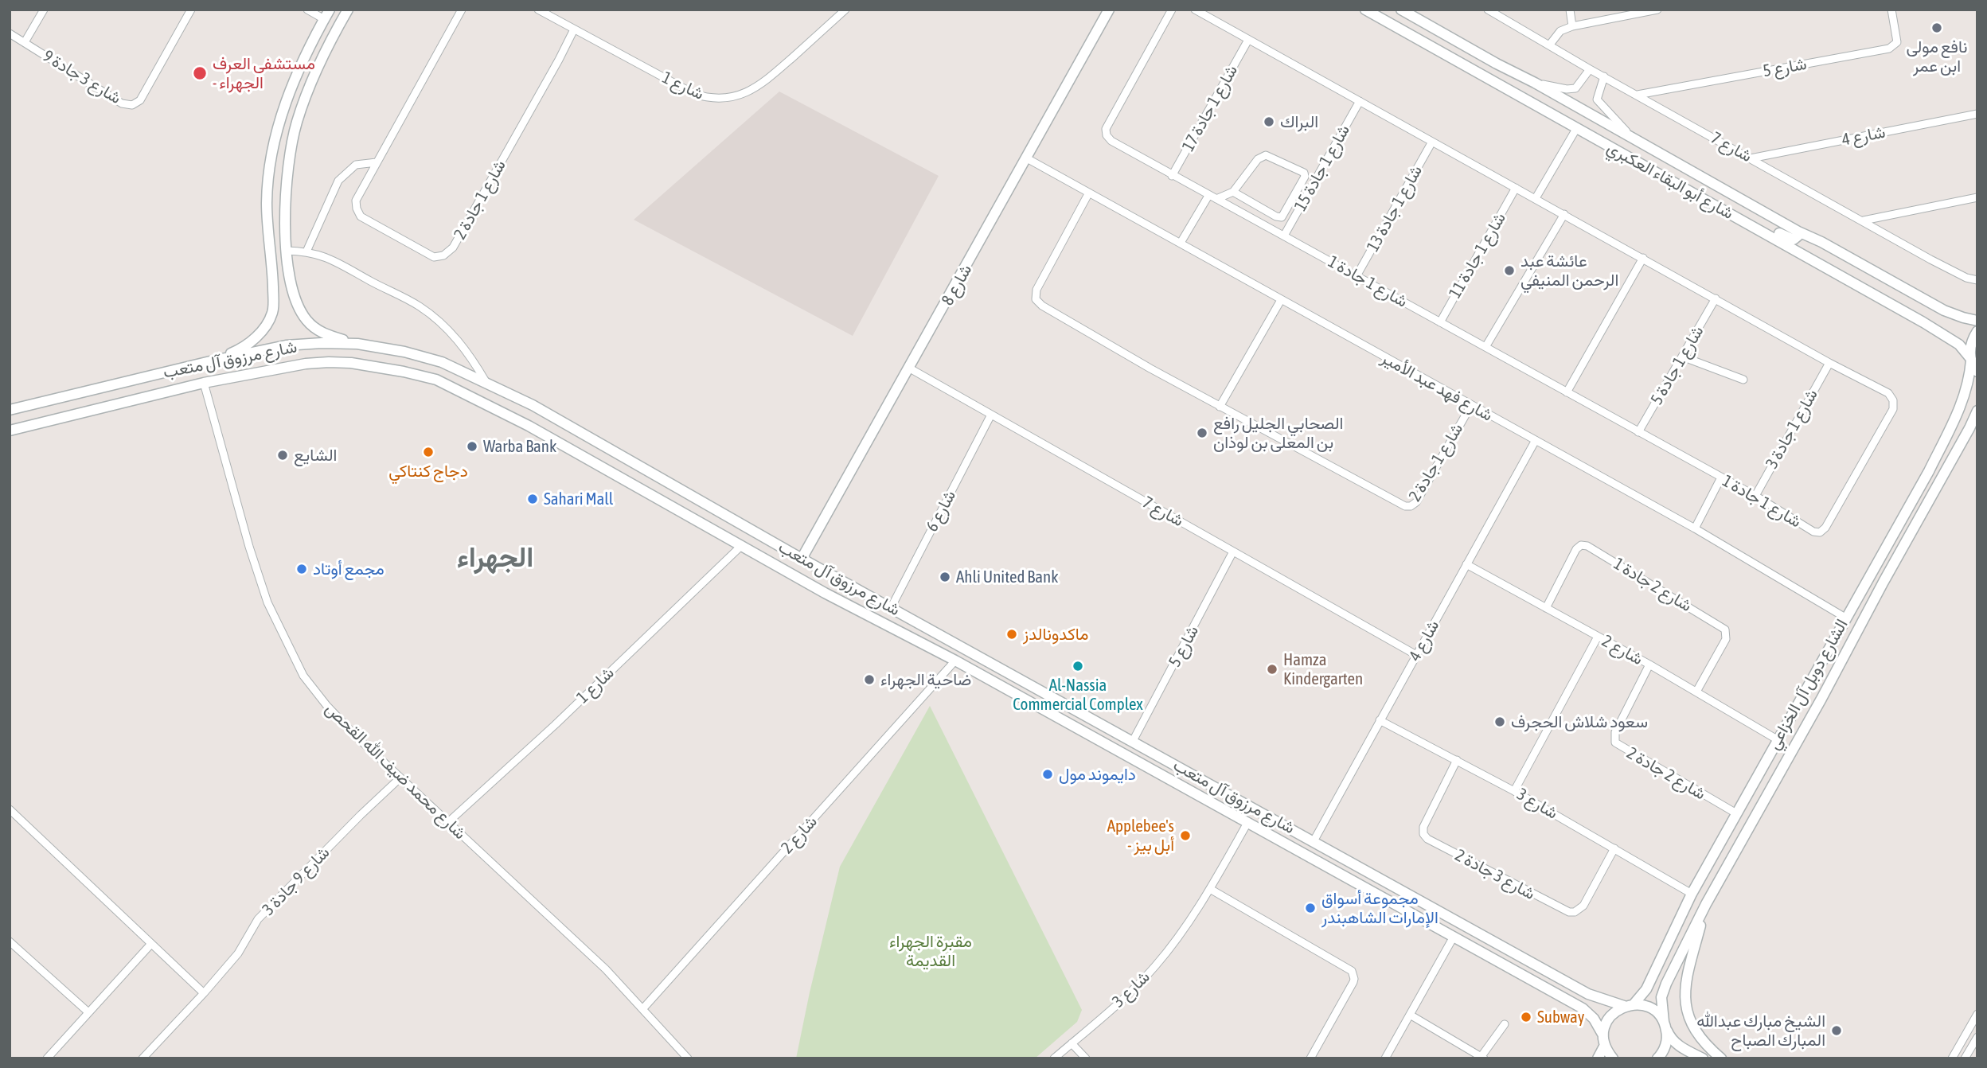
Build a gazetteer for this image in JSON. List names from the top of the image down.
{
  "streets": {
    "main road": [
      "شارع أبو البقاء العكبري",
      "شارع 8",
      "شارع مرزوق آل متعب",
      "الشارع دوبل آل الخزاعي"
    ],
    "street": [
      "شارع 5",
      "شارع 3 جادة 9",
      "شارع 1",
      "شارع 1 جادة 17",
      "شارع 4",
      "شارع 7",
      "شارع 1 جادة 15",
      "شارع 1 جادة 2",
      "شارع 1 جادة 13",
      "شارع 1 جادة 11",
      "شارع 1 جادة 1",
      "شارع 1 جادة 5",
      "شارع فهد عبد الأمير",
      "شارع 1 جادة 3",
      "شارع 6",
      "شارع 2 جادة 1",
      "شارع 2",
      "شارع محمد ضيف الله القحص",
      "شارع 2 جادة 2",
      "شارع 3",
      "شارع 3 جادة 2",
      "شارع 9 جادة 3"
    ]
  },
  "crossings": [
    ["شارع 5", "شارع 7"],
    ["شارع 5", "شارع مرزوق آل متعب"],
    ["شارع 1", "شارع 1 جادة 2"],
    ["شارع 1", "شارع مرزوق آل متعب"],
    ["شارع 1", "شارع محمد ضيف الله القحص"],
    ["شارع 1 جادة 17", "شارع 1 جادة 1"],
    ["شارع 4", "شارع 7"],
    ["شارع 4", "شارع مرزوق آل متعب"],
    ["شارع 4", "شارع فهد عبد الأمير"],
    ["شارع 4", "شارع 2"],
    ["شارع 4", "شارع 3"],
    ["شارع 7", "شارع 8"],
    ["شارع 7", "شارع 6"],
    ["شارع 1 جادة 15", "شارع 1 جادة 1"],
    ["شارع أبو البقاء العكبري", "الشارع دوبل آل الخزاعي"],
    ["شارع 1 جادة 2", "شارع فهد عبد الأمير"],
    ["شارع 1 جادة 13", "شارع 1 جادة 1"],
    ["شارع 1 جادة 11", "شارع 1 جادة 1"],
    ["شارع 1 جادة 1", "شارع 1 جادة 5"],
    ["شارع 1 جادة 1", "شارع 1 جادة 3"],
    ["شارع 8", "شارع مرزوق آل متعب"],
    ["شارع 8", "شارع فهد عبد الأمير"],
    ["شارع مرزوق آل متعب", "شارع 6"],
    ["شارع مرزوق آل متعب", "شارع 2"],
    ["شارع مرزوق آل متعب", "الشارع دوبل آل الخزاعي"],
    ["شارع مرزوق آل متعب", "شارع محمد ضيف الله القحص"],
    ["شارع مرزوق آل متعب", "شارع 3"],
    ["شارع فهد عبد الأمير", "الشارع دوبل آل الخزاعي"],
    ["شارع 2 جادة 1", "شارع 2"],
    ["شارع 2", "الشارع دوبل آل الخزاعي"],
    ["شارع 2", "شارع محمد ضيف الله القحص"],
    ["شارع 2", "شارع 2 جادة 2"],
    ["الشارع دوبل آل الخزاعي", "شارع 2 جادة 2"],
    ["الشارع دوبل آل الخزاعي", "شارع 3"],
    ["شارع محمد ضيف الله القحص", "شارع 9 جادة 3"],
    ["شارع 3", "شارع 3 جادة 2"]
  ],
  "districts": ["الجهراء"],
  "parks": ["مقبرة الجهراء القديمة"],
  "places": [
    "نافع مولى ابن عمر",
    "مستشفى العرف - الجهراء",
    "البراك",
    "عائشة عبد الرحمن المنيفي",
    "الصحابي الجليل رافع بن المعلى بن لوذان",
    "Warba Bank",
    "دجاج كنتاكي",
    "الشايع",
    "Sahari Mall",
    "مجمع أوتاد",
    "Ahli United Bank",
    "ماكدونالدز",
    "Al-Nassia Commercial Complex",
    "Hamza Kindergarten",
    "ضاحية الجهراء",
    "سعود شلاش الحجرف",
    "دايموند مول",
    "Applebee's - أبل بيز",
    "مجموعة أسواق الإمارات الشاهبندر",
    "Subway",
    "الشيخ مبارك عبدالله المبارك الصباح"
  ]
}
